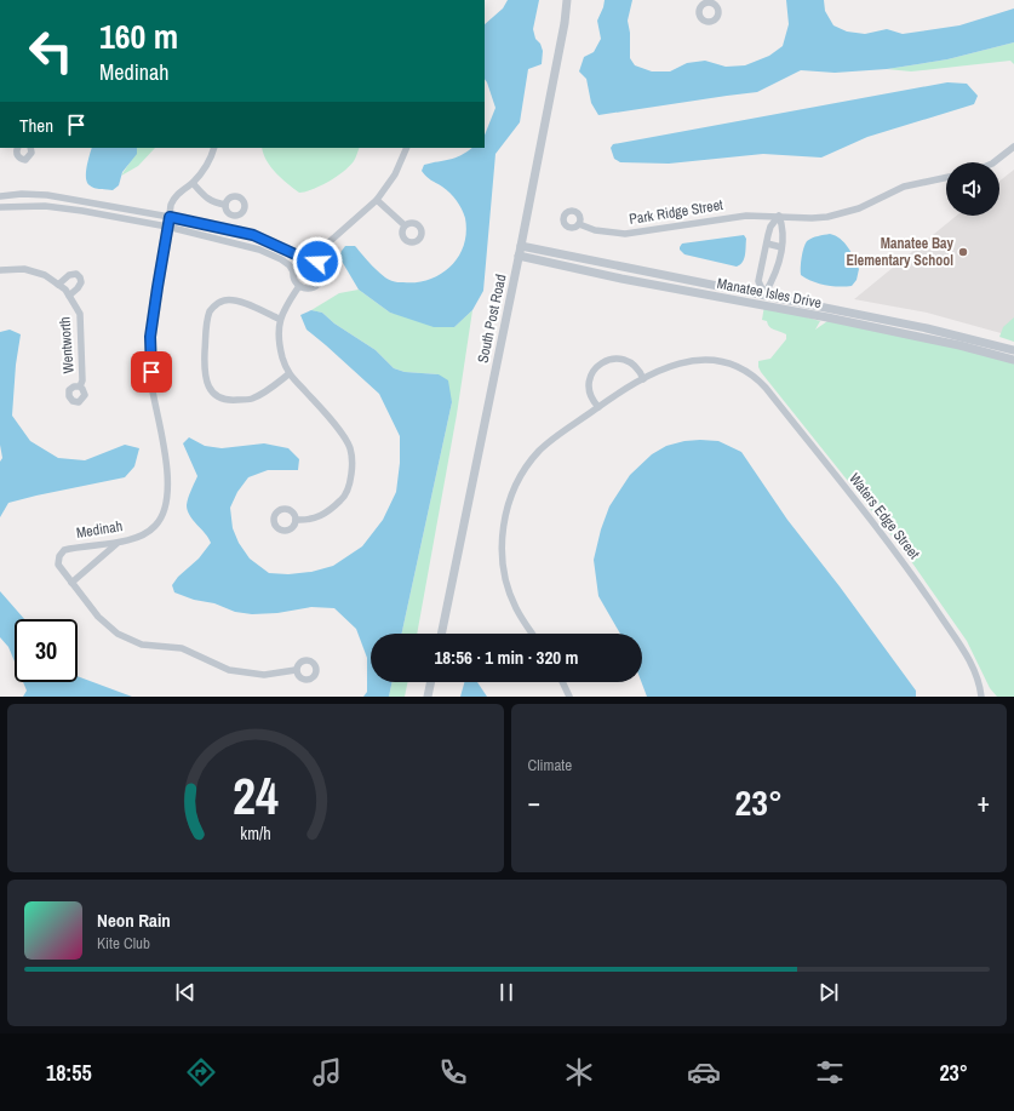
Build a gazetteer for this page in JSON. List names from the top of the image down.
{
  "streets": {
    "street": [
      "Park Ridge Street",
      "Manatee Isles Drive",
      "South Post Road",
      "Wentworth",
      "Waters Edge Street",
      "Medinah"
    ]
  },
  "crossings": [
    ["Manatee Isles Drive", "South Post Road"]
  ],
  "places": ["Manatee Bay Elementary School"],
  "page": {
    "turn": ["160 m", "Medinah"],
    "then": "Then",
    "limit": "30",
    "trip": "18:56 · 1 min · 320 m",
    "tile": "Climate",
    "heat": ["−", "23°", "+"],
    "song": ["Neon Rain", "Kite Club"],
    "tabs": ["18:55", "23°"],
    "gauge": ["24", "km/h"]
  }
}
